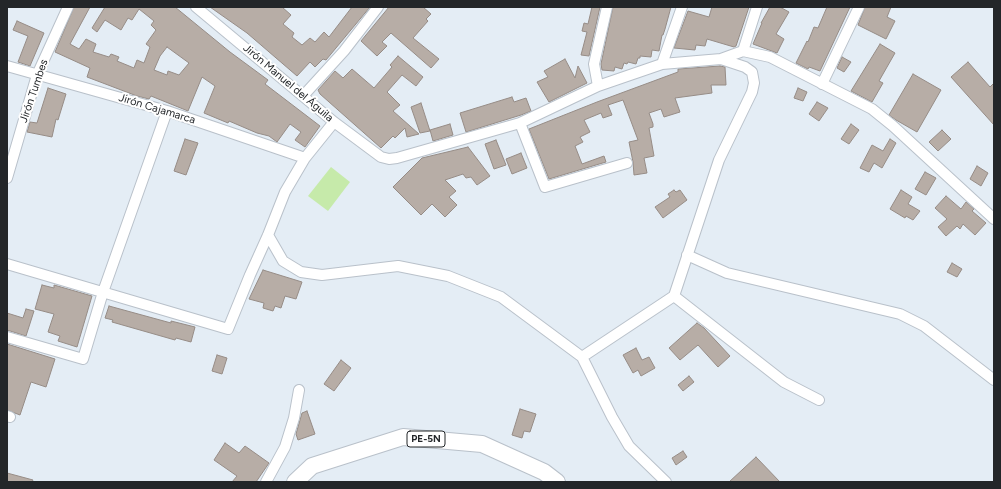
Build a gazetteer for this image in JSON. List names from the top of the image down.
{
  "streets": {
    "highway": ["PE-5N"],
    "street": ["Jirón Manuel del Águila", "Jirón Tumbes", "Jirón Cajamarca"]
  },
  "crossings": [
    ["Jirón Tumbes", "Jirón Cajamarca"]
  ]
}
